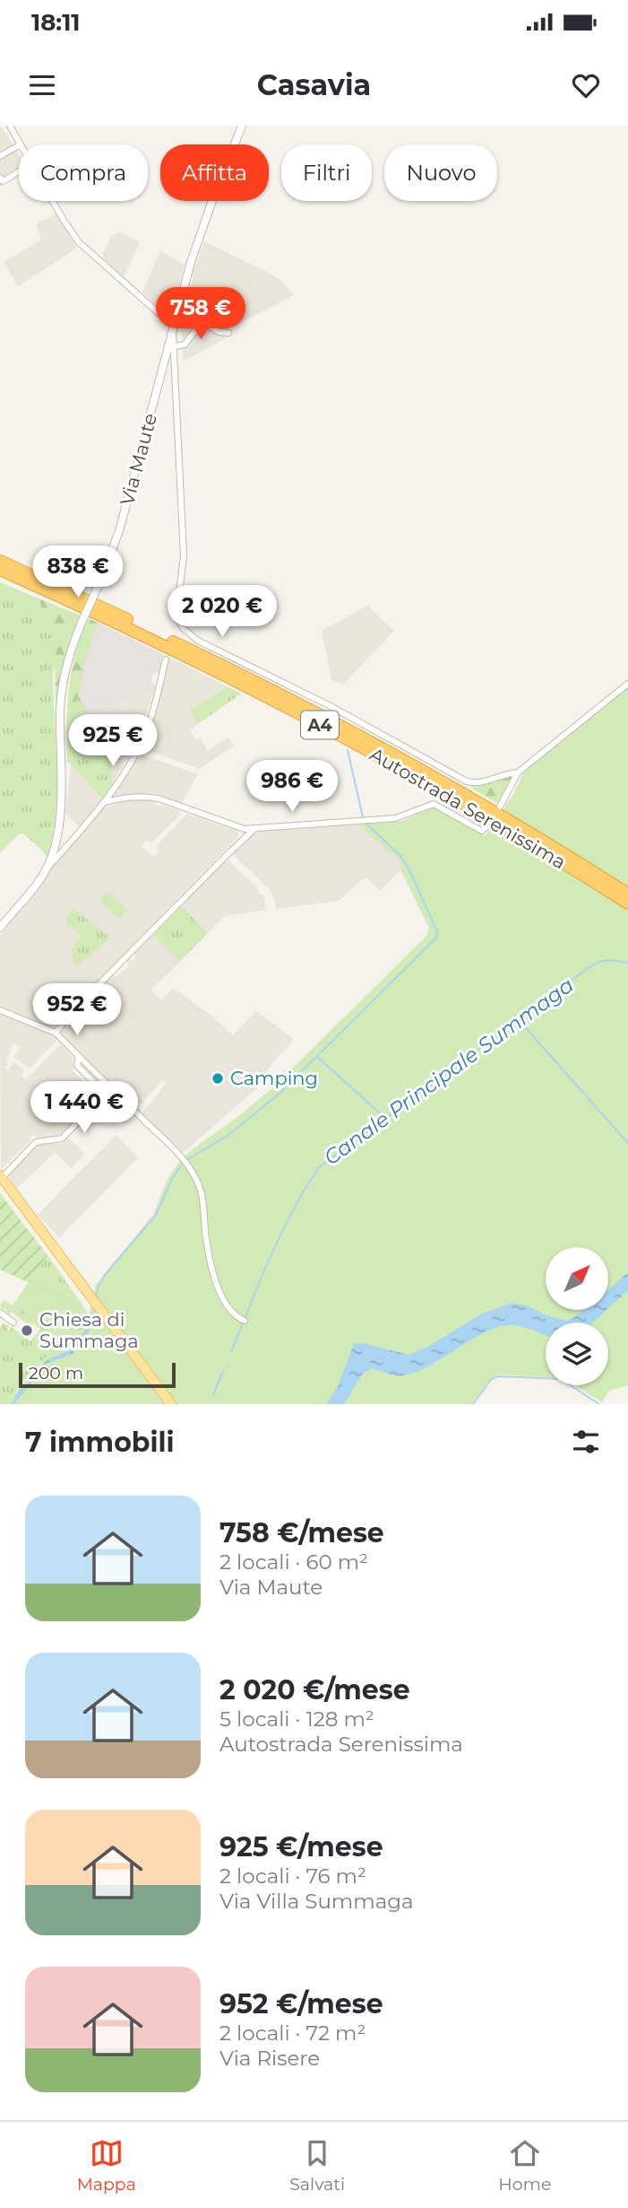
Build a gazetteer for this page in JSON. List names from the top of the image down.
{
  "streets": {
    "highway": ["A4", "Autostrada Serenissima"],
    "street": ["Via Maute"]
  },
  "water": ["Canale Principale Summaga"],
  "places": ["Camping", "Chiesa di Summaga"],
  "scale_bar": "200 m",
  "north": "top right",
  "page": {
    "status": "18:11",
    "header": "Casavia",
    "chip": [
      "Compra",
      "Affitta",
      "Filtri",
      "Nuovo"
    ],
    "price": [
      "758 €",
      "838 €",
      "2 020 €",
      "925 €",
      "986 €",
      "952 €",
      "1 440 €"
    ],
    "scale": "200 m",
    "heading": "7 immobili",
    "list": [
      {
        "name": "758 €/mese",
        "note": "2 locali · 60 m² · Via Maute"
      },
      {
        "name": "2 020 €/mese",
        "note": "5 locali · 128 m² · Autostrada Serenissima"
      },
      {
        "name": "925 €/mese",
        "note": "2 locali · 76 m² · Via Villa Summaga"
      },
      {
        "name": "952 €/mese",
        "note": "2 locali · 72 m² · Via Risere"
      }
    ],
    "tabs": ["Mappa", "Salvati", "Home"]
  }
}
